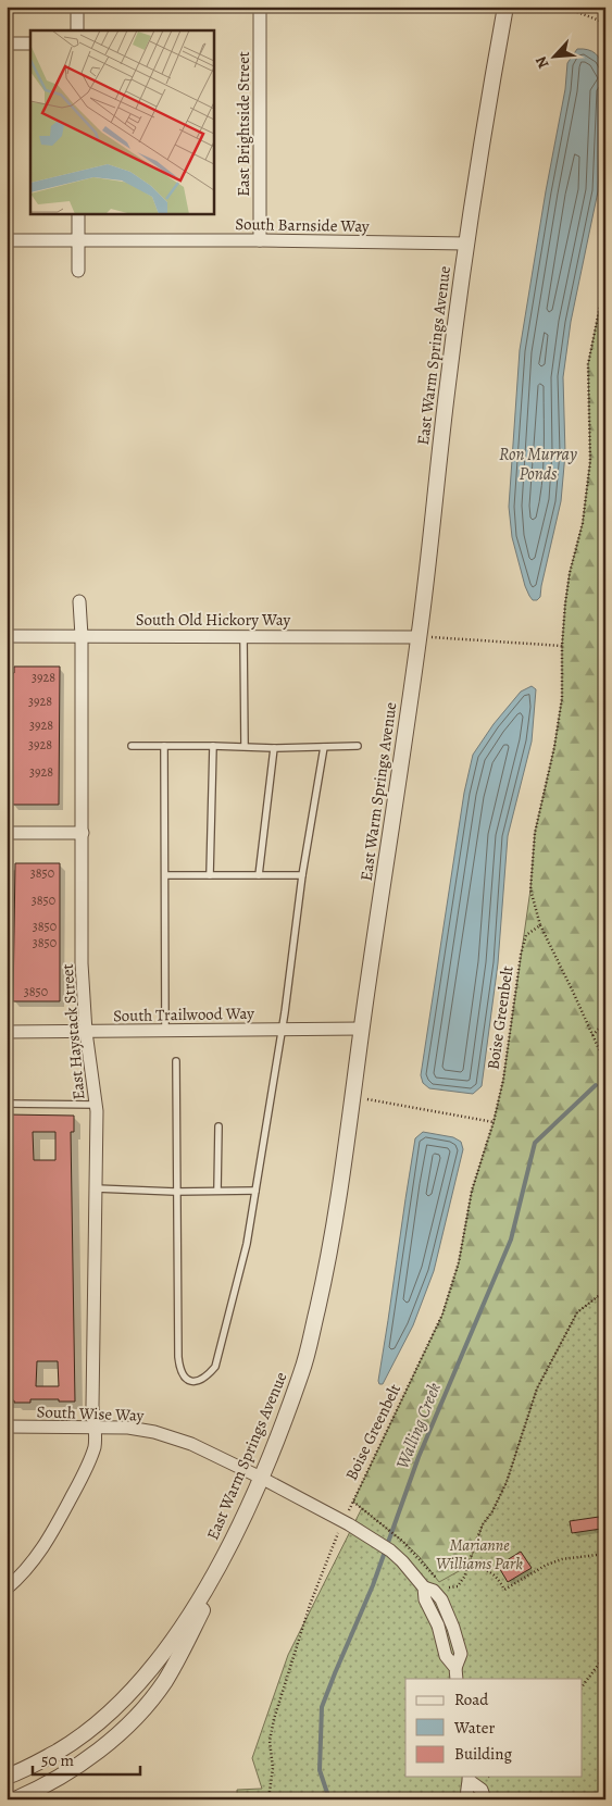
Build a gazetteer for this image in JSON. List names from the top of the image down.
{
  "streets": {
    "street": [
      "East Brightside Street",
      "South Barnside Way",
      "East Warm Springs Avenue",
      "South Old Hickory Way",
      "South Trailwood Way",
      "East Haystack Street",
      "South Wise Way"
    ],
    "path": ["Boise Greenbelt"]
  },
  "crossings": [
    ["East Brightside Street", "South Barnside Way"],
    ["South Barnside Way", "East Warm Springs Avenue"],
    ["East Warm Springs Avenue", "South Old Hickory Way"],
    ["East Warm Springs Avenue", "South Trailwood Way"],
    ["East Warm Springs Avenue", "South Wise Way"],
    ["South Old Hickory Way", "East Haystack Street"],
    ["South Trailwood Way", "East Haystack Street"],
    ["East Haystack Street", "South Wise Way"]
  ],
  "water": ["Ron Murray Ponds", "Walling Creek"],
  "parks": ["Marianne Williams Park"],
  "house_numbers": [
    "3928",
    "3928",
    "3928",
    "3928",
    "3928",
    "3850",
    "3850",
    "3850",
    "3850",
    "3850"
  ],
  "legend": ["Road", "Water", "Building"],
  "scale_bar": "50 m",
  "north": "bottom left"
}
